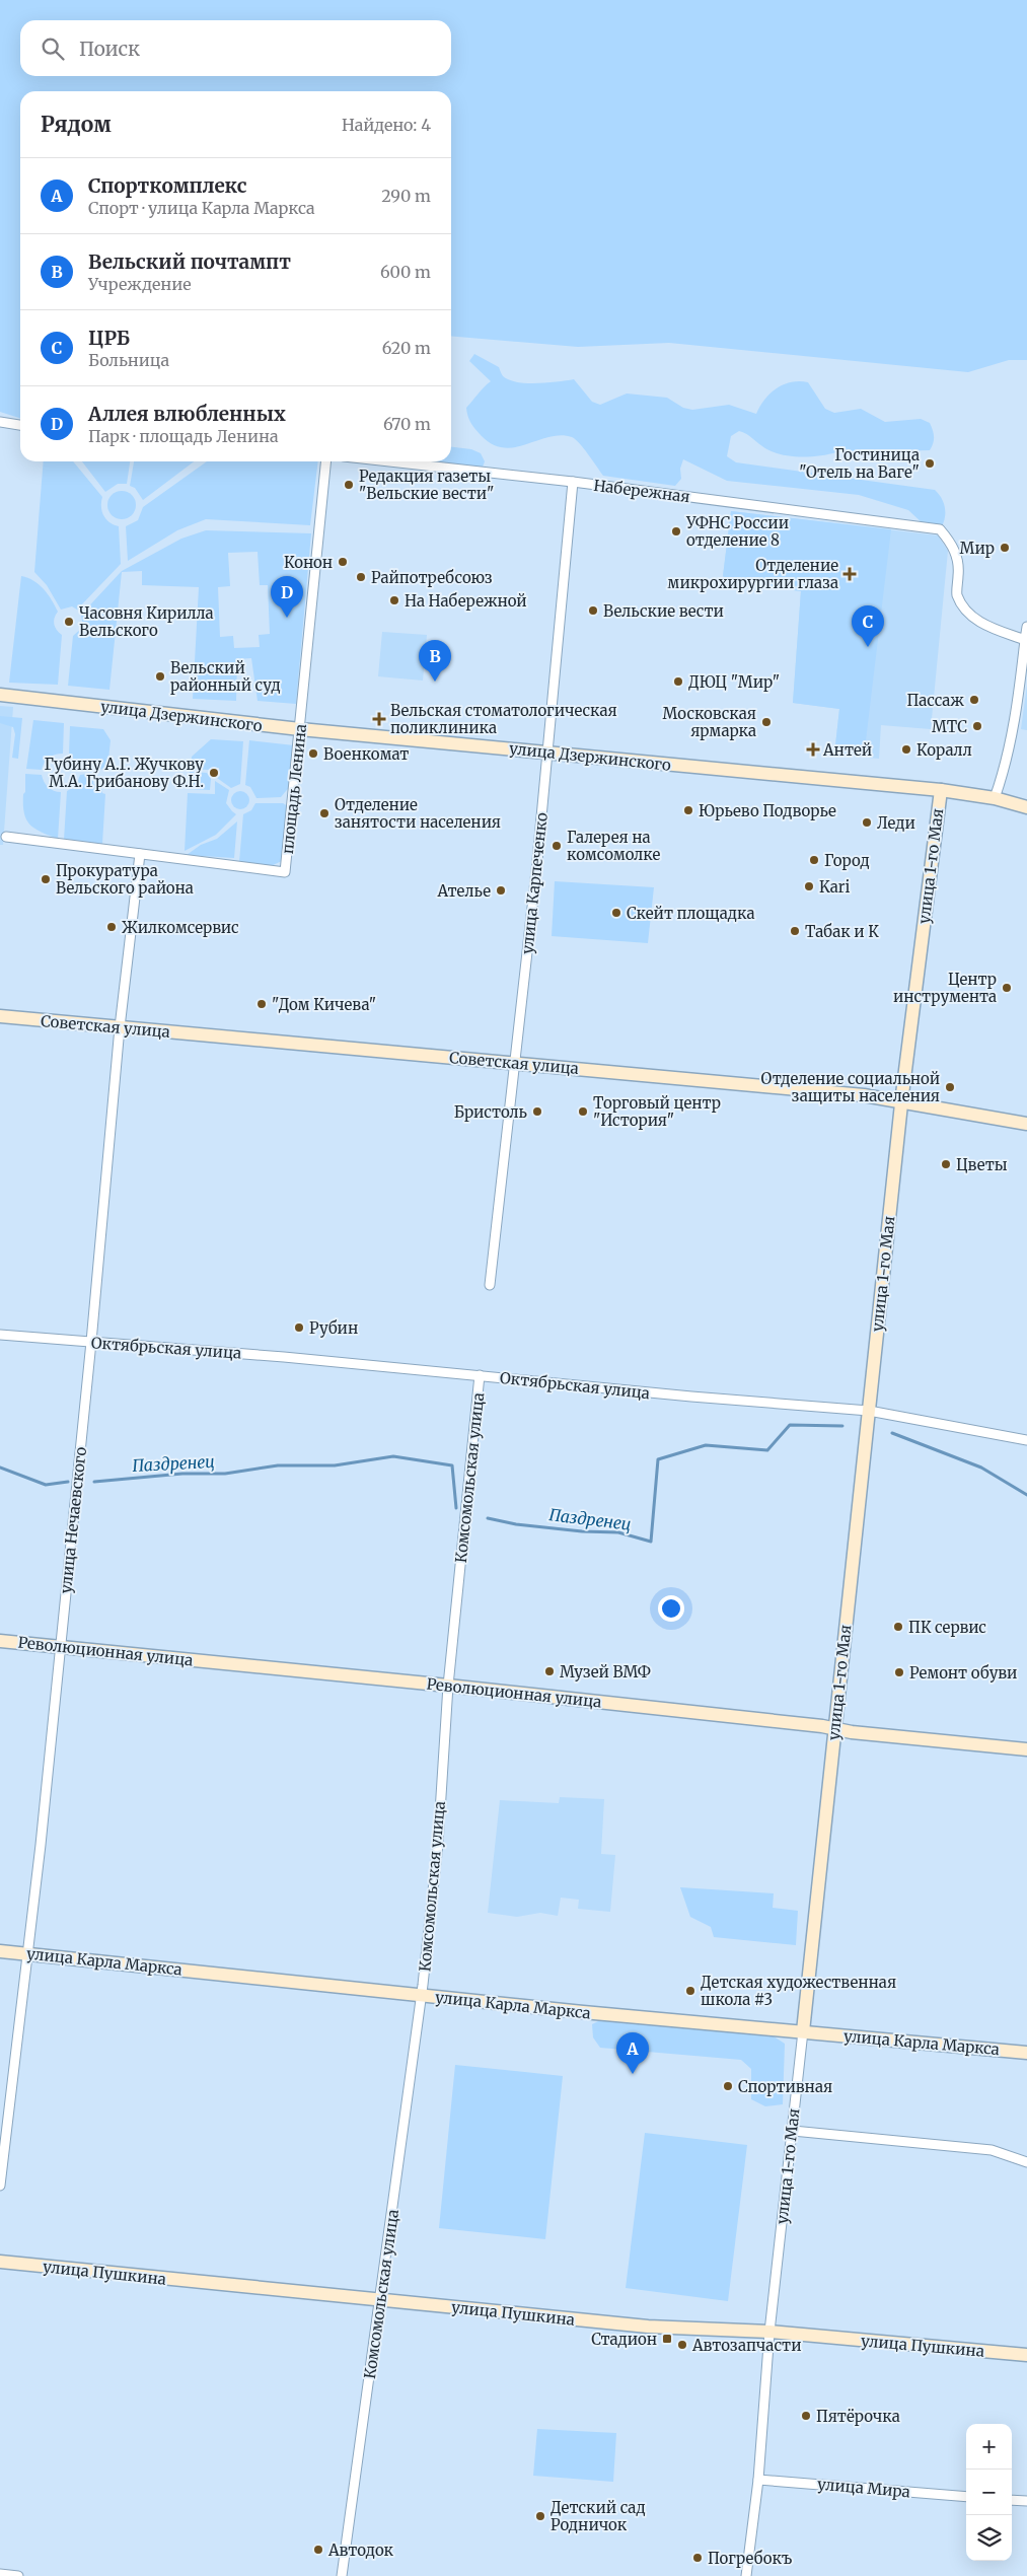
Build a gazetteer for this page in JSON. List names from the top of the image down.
{
  "streets": {
    "main road": [
      "улица Дзержинского",
      "улица 1-го Мая",
      "Советская улица",
      "Революционная улица",
      "улица Карла Маркса",
      "улица Пушкина"
    ],
    "street": [
      "Набережная",
      "площадь Ленина",
      "улица Карпеченко",
      "Октябрьская улица",
      "Комсомольская улица",
      "улица Нечаевского",
      "улица Мира"
    ]
  },
  "crossings": [
    ["Набережная", "улица Карпеченко"],
    ["улица Дзержинского", "площадь Ленина"],
    ["улица Дзержинского", "улица 1-го Мая"],
    ["улица Дзержинского", "улица Карпеченко"],
    ["площадь Ленина", "улица Нечаевского"],
    ["улица 1-го Мая", "Советская улица"],
    ["улица 1-го Мая", "Октябрьская улица"],
    ["улица 1-го Мая", "Революционная улица"],
    ["улица 1-го Мая", "улица Карла Маркса"],
    ["улица 1-го Мая", "улица Пушкина"],
    ["улица 1-го Мая", "улица Мира"],
    ["улица Карпеченко", "Советская улица"],
    ["Советская улица", "улица Нечаевского"],
    ["Октябрьская улица", "Комсомольская улица"],
    ["Октябрьская улица", "улица Нечаевского"],
    ["Комсомольская улица", "Революционная улица"],
    ["Комсомольская улица", "улица Карла Маркса"],
    ["Комсомольская улица", "улица Пушкина"],
    ["улица Нечаевского", "Революционная улица"],
    ["улица Нечаевского", "улица Карла Маркса"]
  ],
  "water": ["Паздренец"],
  "places": {
    "other": [
      "Гостиница \"Отель на Ваге\"",
      "Редакция газеты \"Вельские вести\"",
      "УФНС России отделение 8",
      "Мир",
      "Конон",
      "Райпотребсоюз",
      "На Набережной",
      "Вельские вести",
      "Часовня Кирилла Вельского",
      "Вельский районный суд",
      "ДЮЦ \"Мир\"",
      "Пассаж",
      "Московская ярмарка",
      "МТС",
      "Коралл",
      "Военкомат",
      "Губину А.Г. Жучкову М.А. Грибанову Ф.Н.",
      "Юрьево Подворье",
      "Отделение занятости населения",
      "Леди",
      "Галерея на комсомолке",
      "Город",
      "Прокуратура Вельского района",
      "Kari",
      "Ателье",
      "Скейт площадка",
      "Жилкомсервис",
      "Табак и К",
      "Центр инструмента",
      "\"Дом Кичева\"",
      "Отделение социальной защиты населения",
      "Бристоль",
      "Торговый центр \"История\"",
      "Цветы",
      "Рубин",
      "ПК сервис",
      "Музей ВМФ",
      "Ремонт обуви",
      "Детская художественная школа #3",
      "Спортивная",
      "Автозапчасти",
      "Пятёрочка",
      "Детский сад Родничок",
      "Автодок",
      "Погребокъ"
    ],
    "health": ["Отделение микрохирургии глаза", "Вельская стоматологическая поликлиника", "Антей"],
    "transit": ["Стадион"]
  },
  "page": {
    "search": "Поиск",
    "heading": ["Рядом", "Найдено: 4"],
    "list": [
      {
        "mark": "A",
        "name": "Спорткомплекс",
        "note": "Спорт · улица Карла Маркса",
        "value": "290 m"
      },
      {
        "mark": "B",
        "name": "Вельский почтампт",
        "note": "Учреждение",
        "value": "600 m"
      },
      {
        "mark": "C",
        "name": "ЦРБ",
        "note": "Больница",
        "value": "620 m"
      },
      {
        "mark": "D",
        "name": "Аллея влюбленных",
        "note": "Парк · площадь Ленина",
        "value": "670 m"
      }
    ],
    "pins": [
      "D",
      "C",
      "B",
      "A"
    ],
    "map_buttons": ["+", "−"]
  }
}
